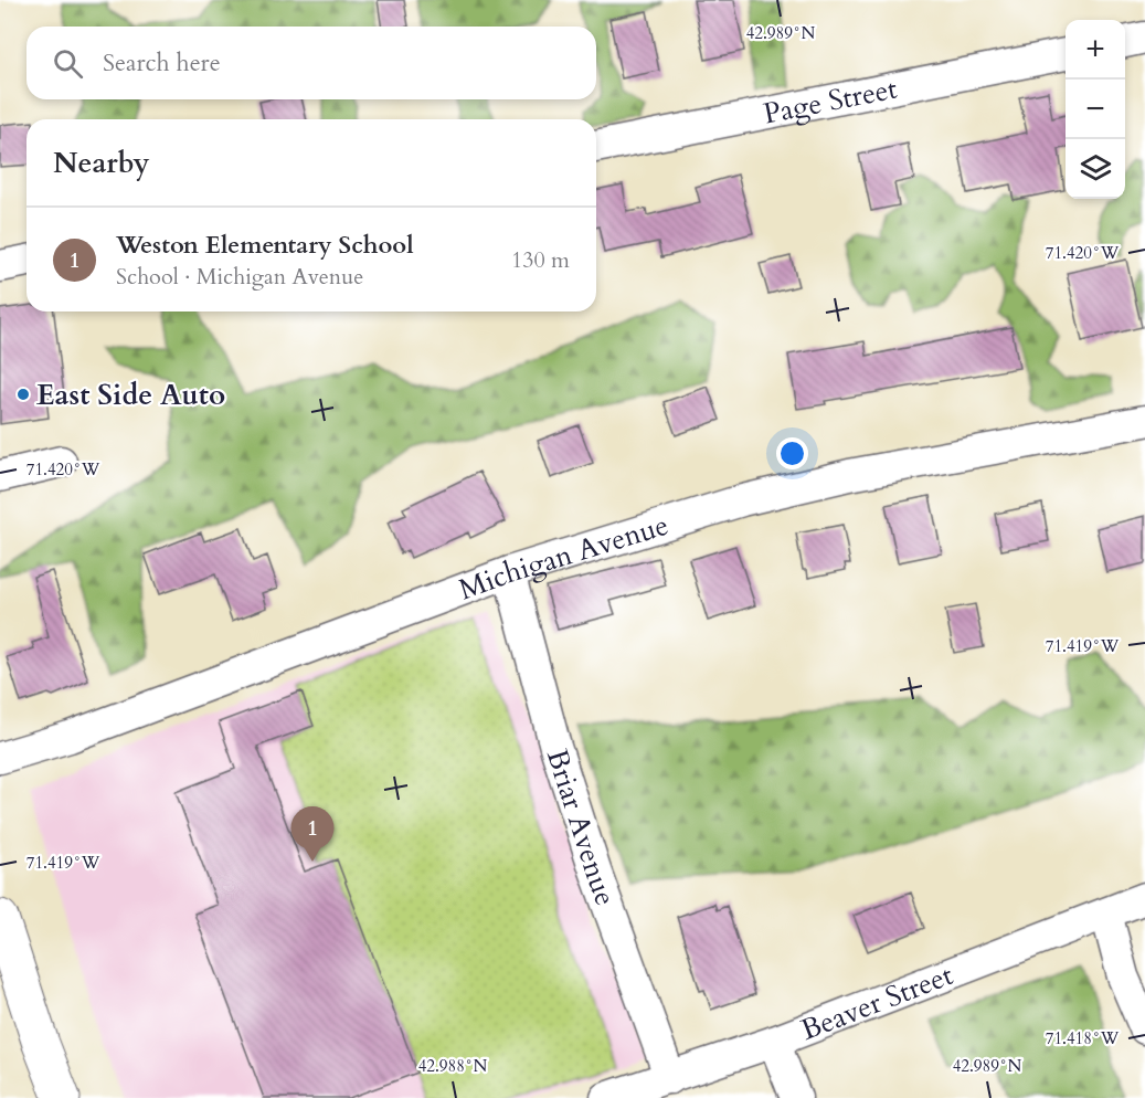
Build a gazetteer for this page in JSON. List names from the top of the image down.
{
  "streets": {
    "street": [
      "Page Street",
      "Michigan Avenue",
      "Briar Avenue",
      "Beaver Street"
    ]
  },
  "crossings": [
    ["Michigan Avenue", "Briar Avenue"],
    ["Briar Avenue", "Beaver Street"]
  ],
  "places": ["East Side Auto"],
  "page": {
    "map_buttons": ["+", "−"],
    "search": "Search here",
    "heading": "Nearby",
    "list": [
      {
        "mark": "1",
        "name": "Weston Elementary School",
        "note": "School · Michigan Avenue",
        "value": "130 m"
      }
    ],
    "pins": "1"
  },
  "coordinates": [
    "42.989°N",
    "71.420°W",
    "71.419°W",
    "71.418°W",
    "42.988°N"
  ]
}
